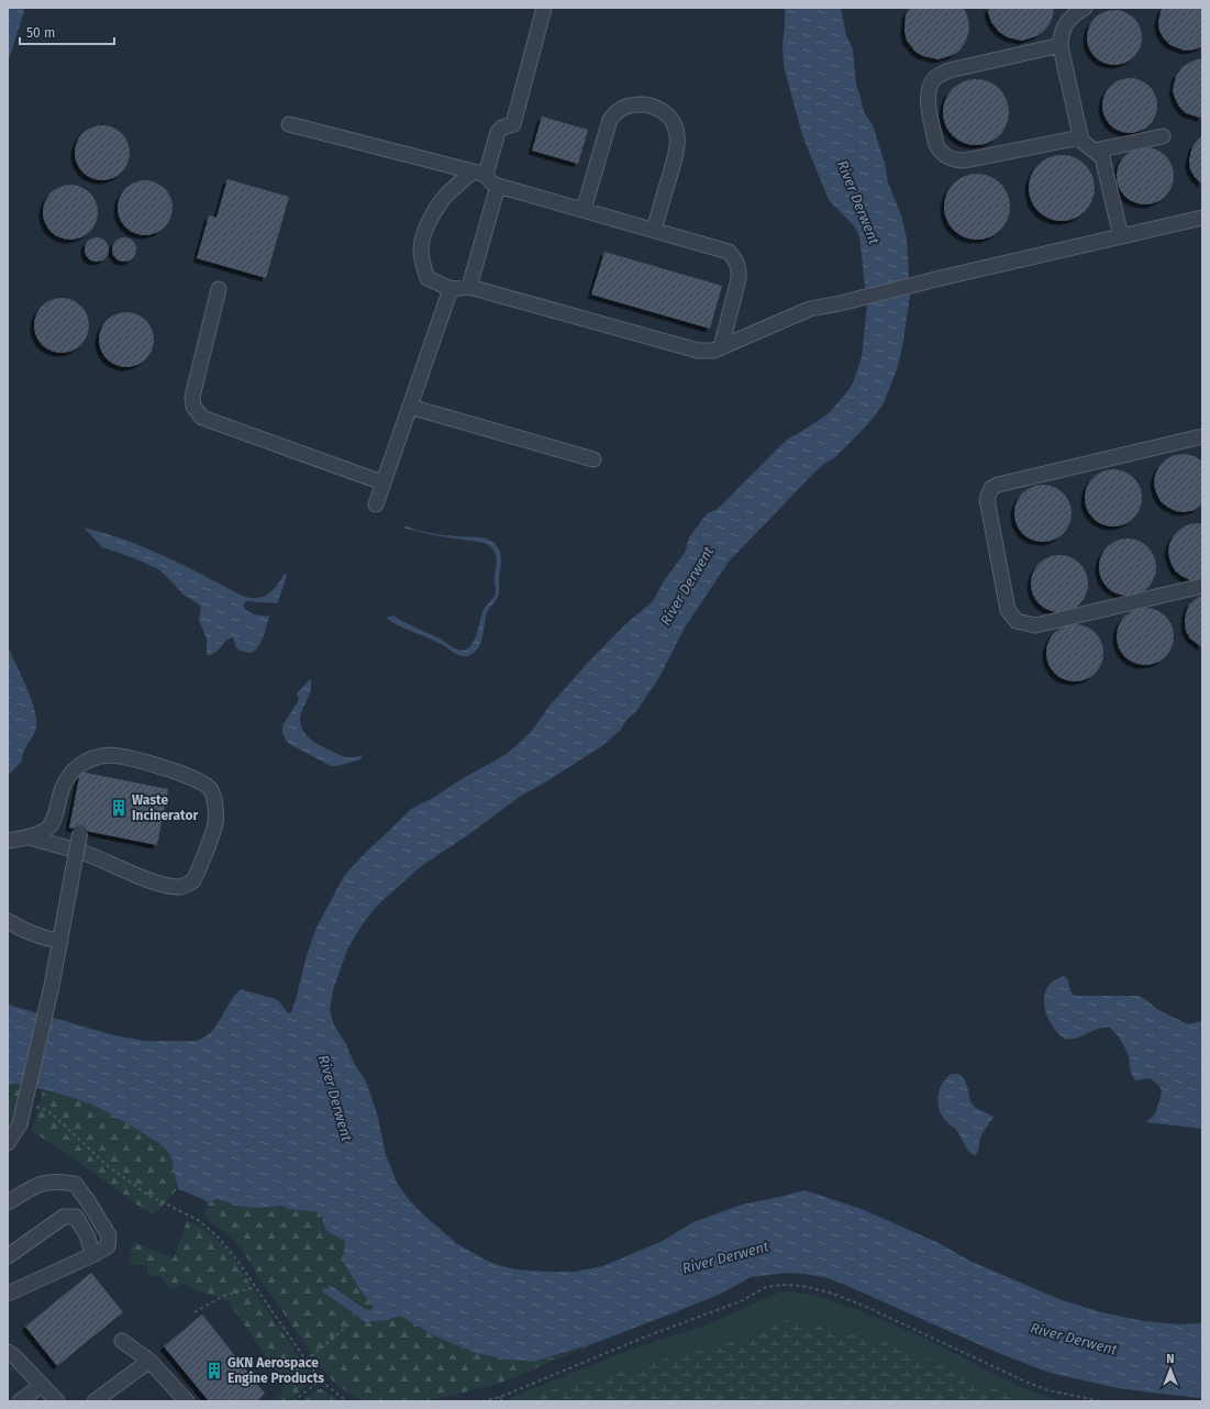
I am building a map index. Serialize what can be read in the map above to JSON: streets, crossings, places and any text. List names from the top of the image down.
{
  "water": ["River Derwent"],
  "places": {
    "building": ["Waste Incinerator", "GKN Aerospace Engine Products"]
  },
  "scale_bar": "50 m",
  "north": "top"
}
